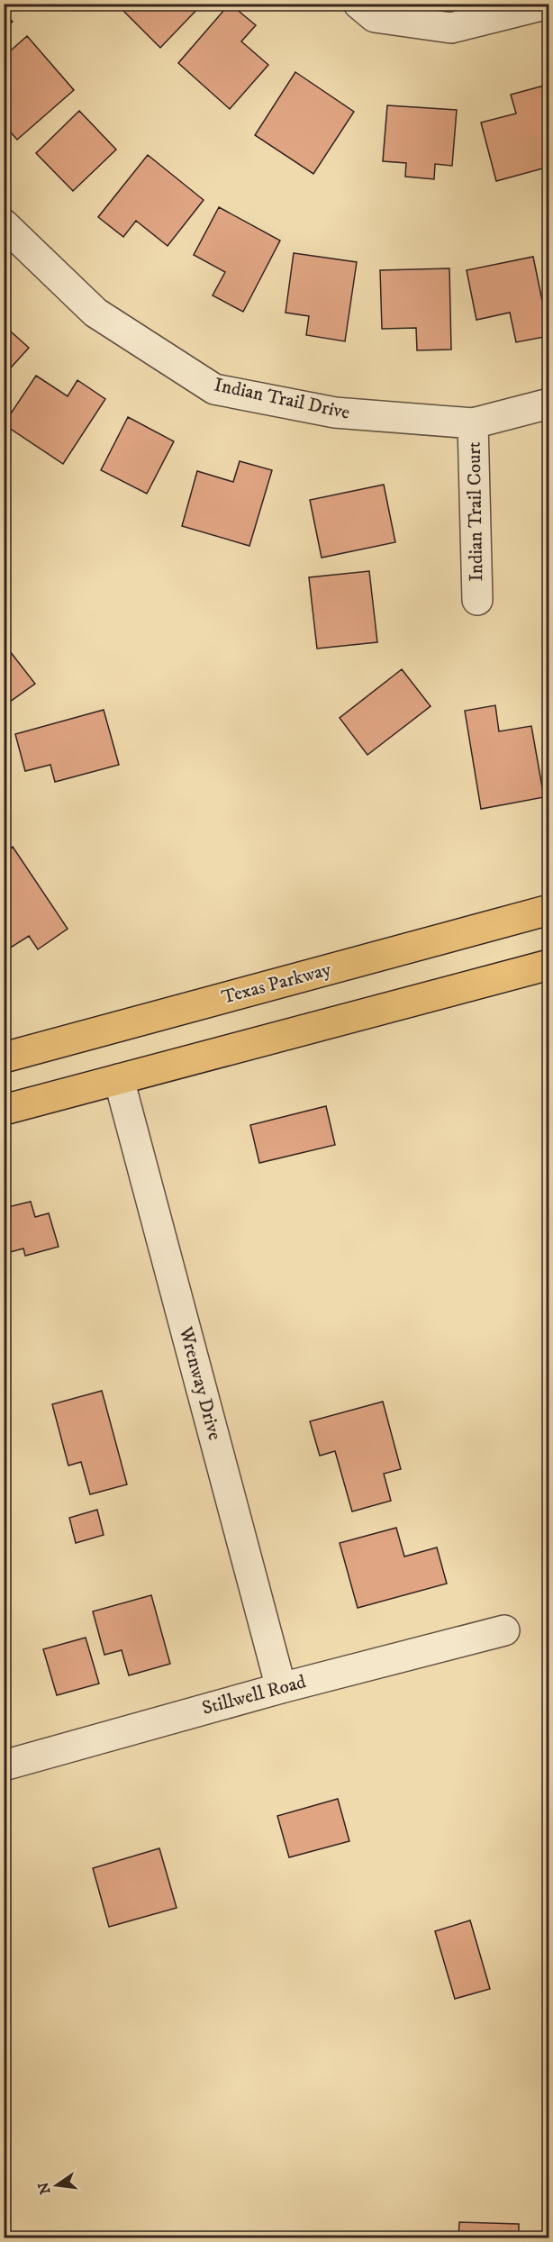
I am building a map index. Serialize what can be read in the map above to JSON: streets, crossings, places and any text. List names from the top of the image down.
{
  "streets": {
    "main road": ["Texas Parkway"],
    "street": [
      "Indian Trail Drive",
      "Indian Trail Court",
      "Wrenway Drive",
      "Stillwell Road"
    ]
  },
  "crossings": [
    ["Indian Trail Drive", "Indian Trail Court"],
    ["Wrenway Drive", "Stillwell Road"]
  ],
  "north": "left"
}
